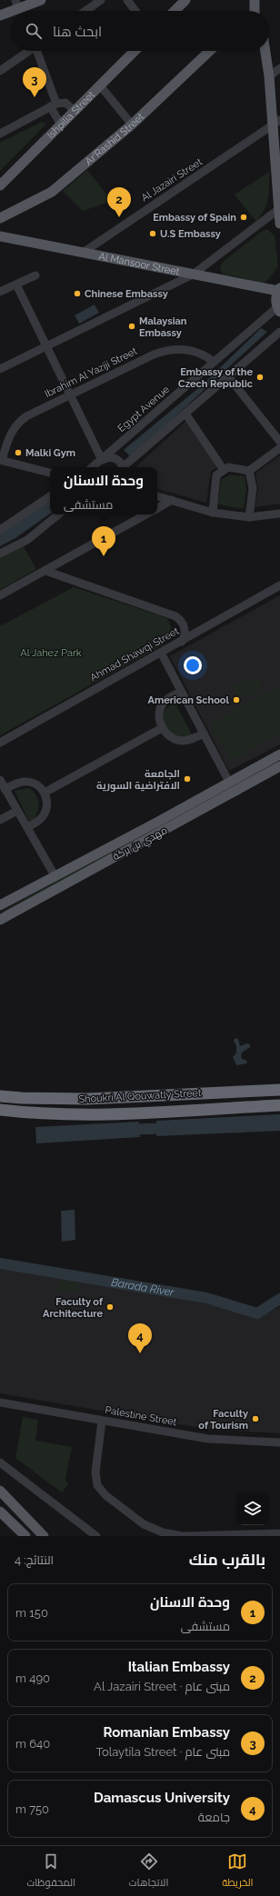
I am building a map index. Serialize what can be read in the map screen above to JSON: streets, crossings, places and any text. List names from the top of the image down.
{
  "streets": {
    "highway": ["Shoukri Al Qouwatly Street"],
    "main road": [
      "Ishpilia Street",
      "Ar'Rashid Street",
      "Al Mansoor Street",
      "مهدي بن بركة"
    ],
    "street": [
      "Al Jazairi Street",
      "Ibrahim Al Yaziji Street",
      "Egypt Avenue",
      "Ahmad Shawqi Street",
      "Palestine Street"
    ]
  },
  "crossings": [
    ["Al Jazairi Street", "Al Mansoor Street"],
    ["Ibrahim Al Yaziji Street", "Egypt Avenue"]
  ],
  "water": ["Barada River"],
  "parks": ["Al Jahez Park"],
  "places": [
    "Embassy of Spain",
    "U.S Embassy",
    "Chinese Embassy",
    "Malaysian Embassy",
    "Embassy of the Czech Republic",
    "Malki Gym",
    "American School",
    "الجامعة الافتراضية السورية",
    "Faculty of Architecture",
    "Faculty of Tourism"
  ],
  "page": {
    "search": "ابحث هنا",
    "pins": [
      "3",
      "2",
      "1",
      "4"
    ],
    "popup": ["وحدة الاسنان", "مستشفى"],
    "heading": ["بالقرب منك", "النتائج: 4"],
    "list": [
      {
        "mark": "1",
        "name": "وحدة الاسنان",
        "note": "مستشفى",
        "value": "150 m"
      },
      {
        "mark": "2",
        "name": "Italian Embassy",
        "note": "مبنى عام · Al Jazairi Street",
        "value": "490 m"
      },
      {
        "mark": "3",
        "name": "Romanian Embassy",
        "note": "مبنى عام · Tolaytila Street",
        "value": "640 m"
      },
      {
        "mark": "4",
        "name": "Damascus University",
        "note": "جامعة",
        "value": "750 m"
      }
    ],
    "nav": ["الخريطة", "الاتجاهات", "المحفوظات"]
  }
}
